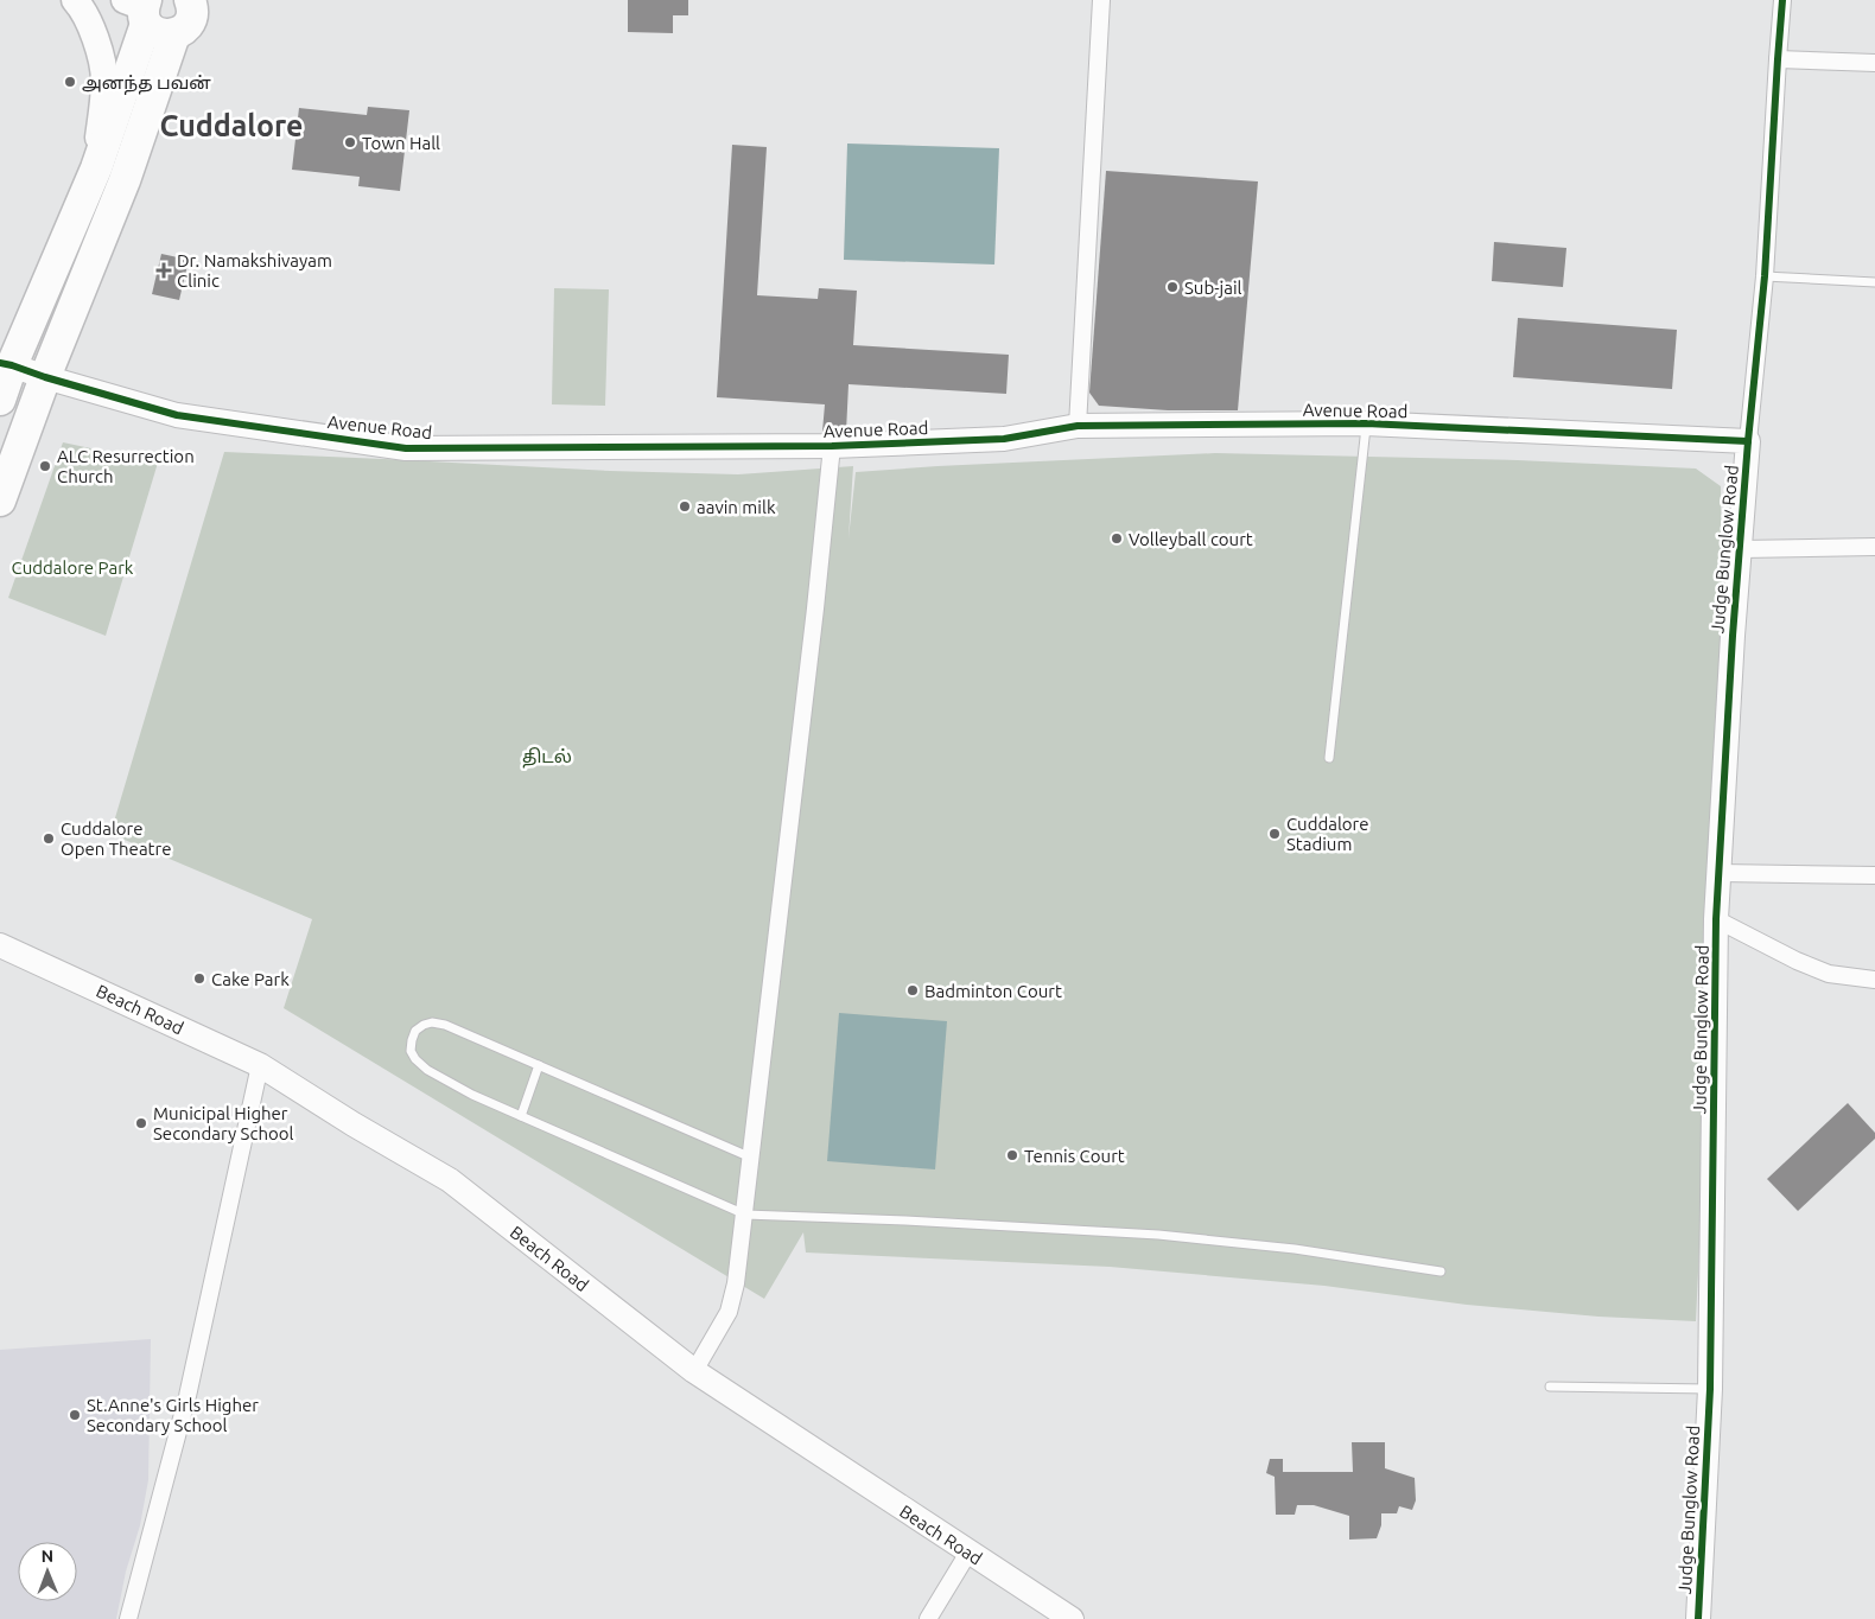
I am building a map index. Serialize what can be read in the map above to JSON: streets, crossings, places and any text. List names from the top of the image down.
{
  "streets": {
    "street": ["Avenue Road", "Judge Bunglow Road", "Beach Road"]
  },
  "crossings": [
    ["Avenue Road", "Judge Bunglow Road"]
  ],
  "districts": ["Cuddalore"],
  "parks": ["Cuddalore Park", "திடல்"],
  "places": {
    "other": [
      "அனந்த பவன்",
      "Town Hall",
      "Sub-jail",
      "ALC Resurrection Church",
      "aavin milk",
      "Volleyball court",
      "Cuddalore Stadium",
      "Cuddalore Open Theatre",
      "Cake Park",
      "Badminton Court",
      "Municipal Higher Secondary School",
      "Tennis Court",
      "St.Anne's Girls Higher Secondary School"
    ],
    "health": ["Dr. Namakshivayam Clinic"]
  },
  "north": "top"
}
